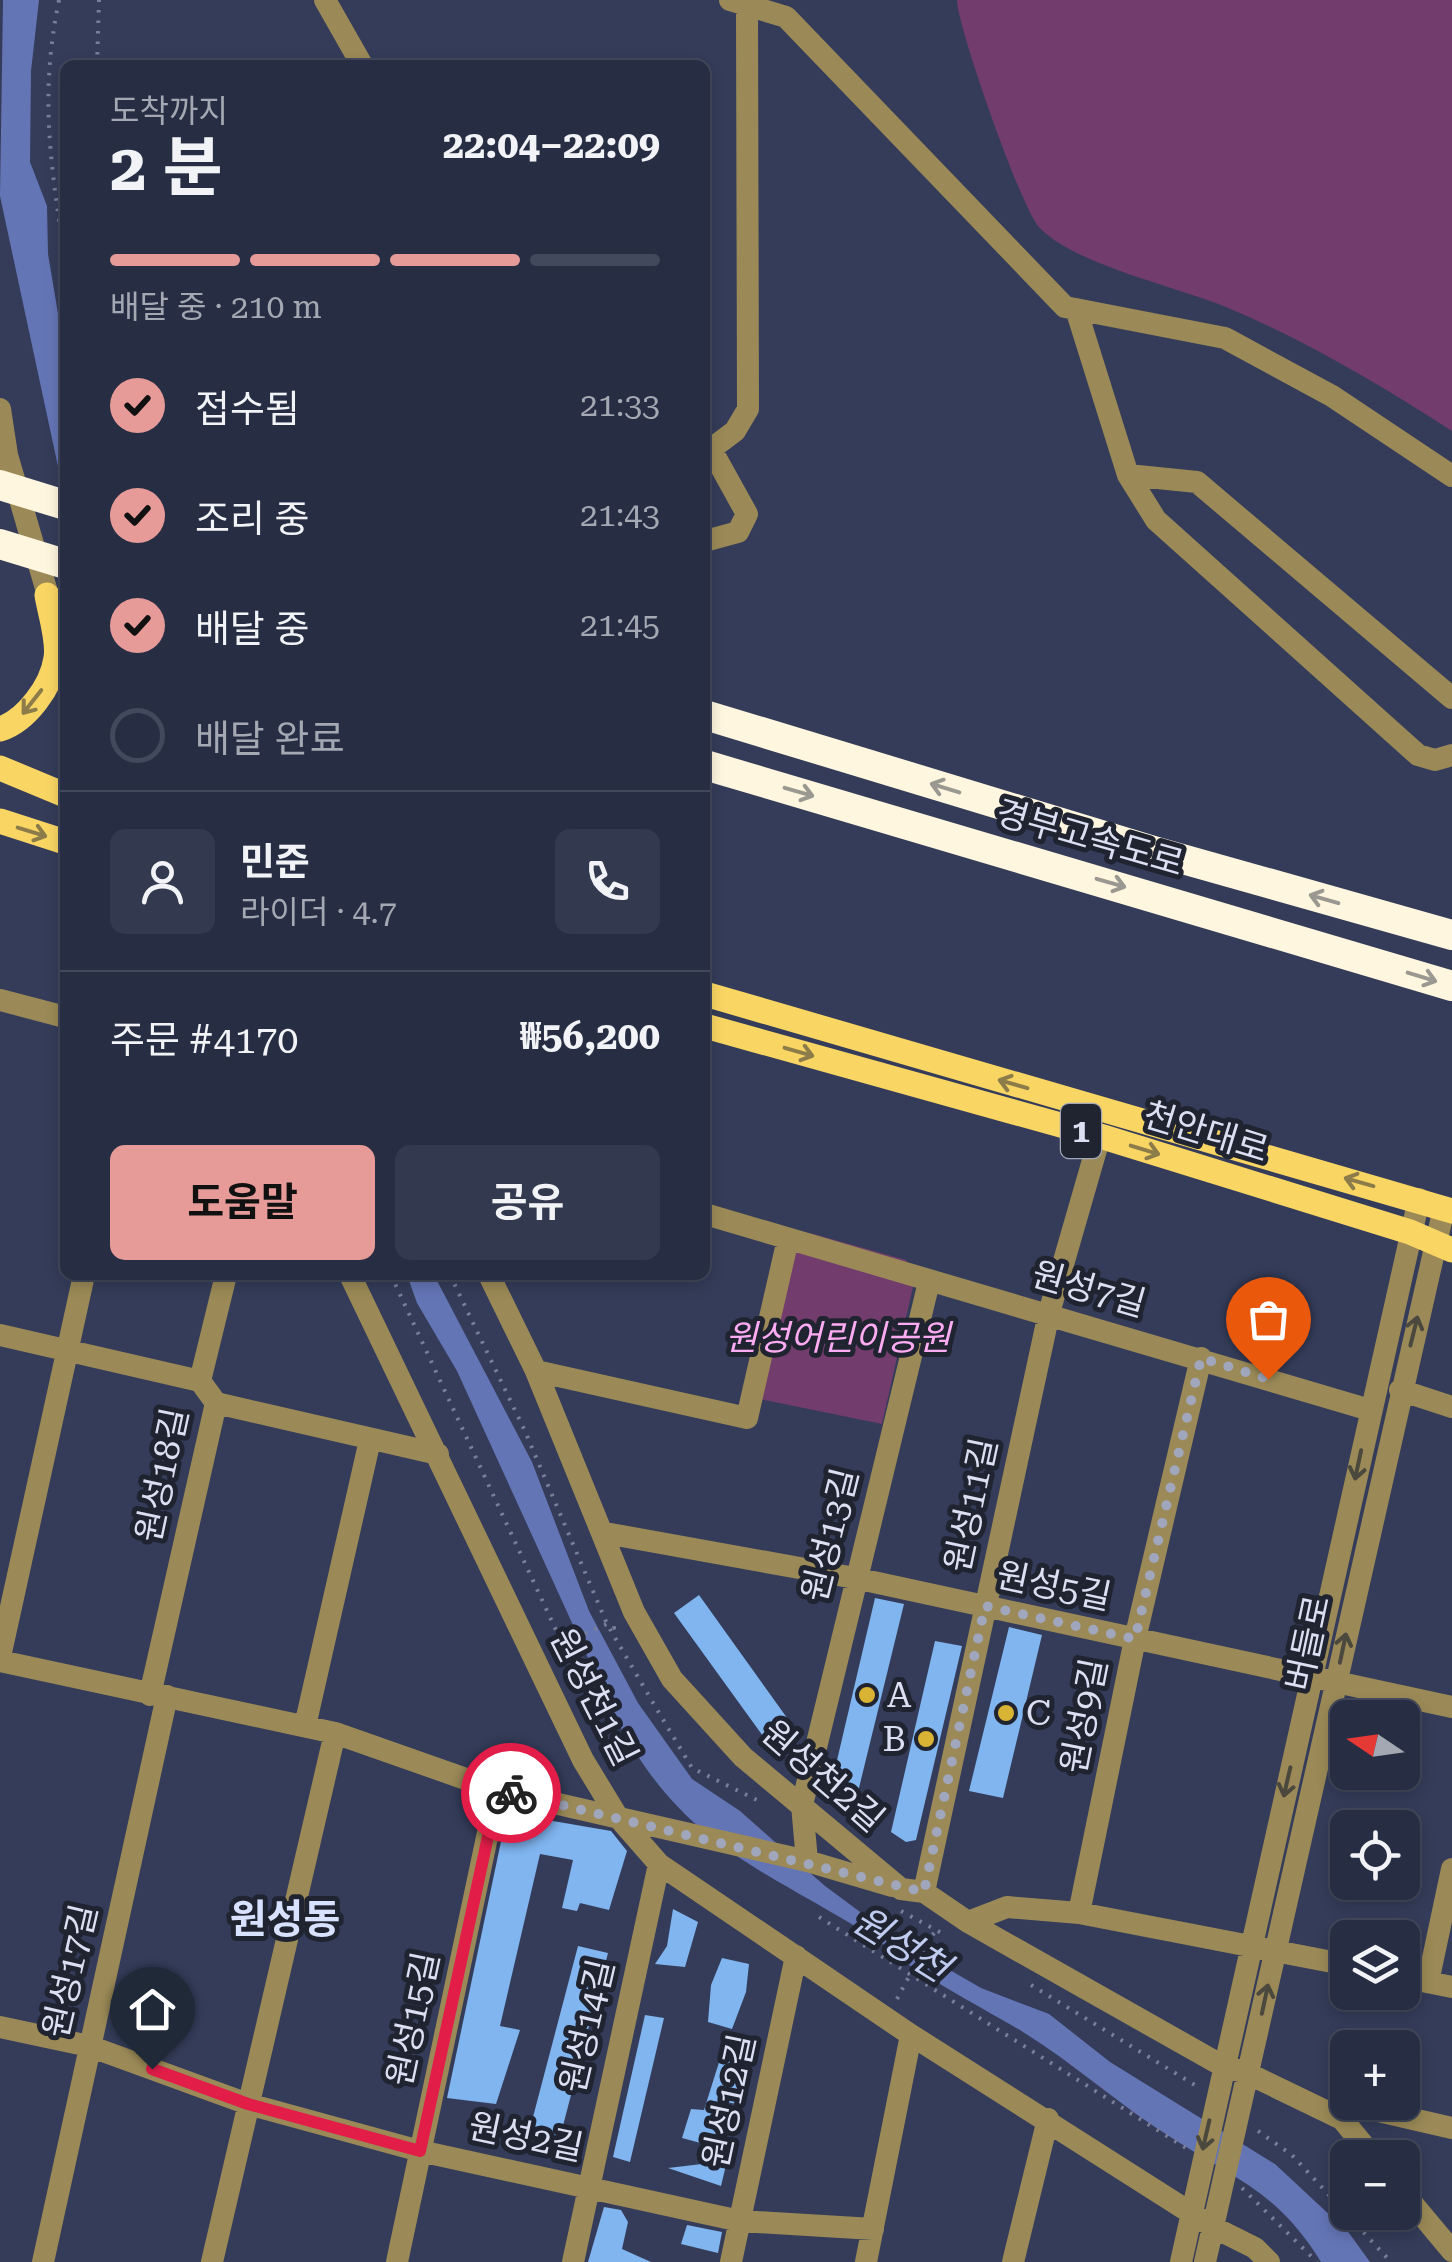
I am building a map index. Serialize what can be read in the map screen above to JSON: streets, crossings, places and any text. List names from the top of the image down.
{
  "streets": {
    "highway": ["경부고속도로"],
    "main road": ["1", "천안대로"],
    "street": [
      "원성7길",
      "원성18길",
      "원성11길",
      "원성13길",
      "원성5길",
      "버들로",
      "원성천1길",
      "원성9길",
      "원성천2길",
      "원성17길",
      "원성15길",
      "원성14길",
      "원성12길",
      "원성2길"
    ]
  },
  "crossings": [
    ["천안대로", "원성11길"],
    ["천안대로", "버들로"],
    ["원성7길", "원성11길"],
    ["원성7길", "원성13길"],
    ["원성7길", "버들로"],
    ["원성7길", "원성9길"],
    ["원성18길", "원성17길"],
    ["원성11길", "원성5길"],
    ["원성11길", "원성천2길"],
    ["원성13길", "원성5길"],
    ["원성13길", "원성천2길"],
    ["원성5길", "버들로"],
    ["원성5길", "원성9길"],
    ["원성5길", "원성천2길"],
    ["버들로", "원성천1길"],
    ["버들로", "원성천2길"],
    ["원성천1길", "원성14길"],
    ["원성천1길", "원성12길"],
    ["원성17길", "원성2길"],
    ["원성15길", "원성2길"],
    ["원성14길", "원성2길"],
    ["원성12길", "원성2길"]
  ],
  "districts": ["원성동"],
  "water": ["원성천"],
  "parks": ["원성어린이공원"],
  "places": ["A", "C", "B"],
  "north": "left",
  "page": {
    "heading": ["2 분", "도착까지", "22:04–22:09"],
    "panel": [
      "민준",
      "라이더 · 4.7",
      "주문 #4170",
      "₩56,200"
    ],
    "bar": "배달 중 · 210 m",
    "list": [
      ["접수됨", "21:33"],
      ["조리 중", "21:43"],
      ["배달 중", "21:45"],
      "배달 완료"
    ],
    "buttons": ["도움말", "공유"],
    "map_buttons": ["+", "−"]
  }
}
